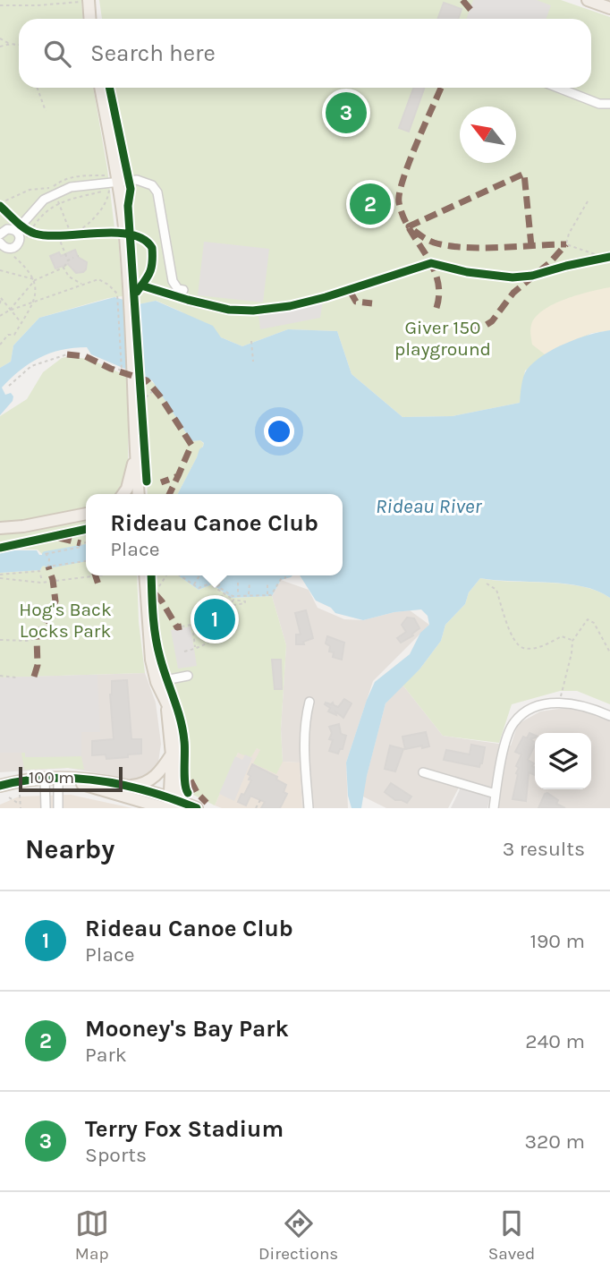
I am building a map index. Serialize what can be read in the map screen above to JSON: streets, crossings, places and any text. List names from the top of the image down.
{
  "water": ["Rideau River"],
  "parks": ["Giver 150 playground", "Hog's Back Locks Park"],
  "scale_bar": "100 m",
  "north": "top left",
  "page": {
    "search": "Search here",
    "pins": ["3", "2", "1"],
    "popup": ["Rideau Canoe Club", "Place"],
    "scale": "100 m",
    "heading": ["Nearby", "3 results"],
    "list": [
      {
        "mark": "1",
        "name": "Rideau Canoe Club",
        "note": "Place",
        "value": "190 m"
      },
      {
        "mark": "2",
        "name": "Mooney's Bay Park",
        "note": "Park",
        "value": "240 m"
      },
      {
        "mark": "3",
        "name": "Terry Fox Stadium",
        "note": "Sports",
        "value": "320 m"
      }
    ],
    "nav": ["Map", "Directions", "Saved"]
  }
}
